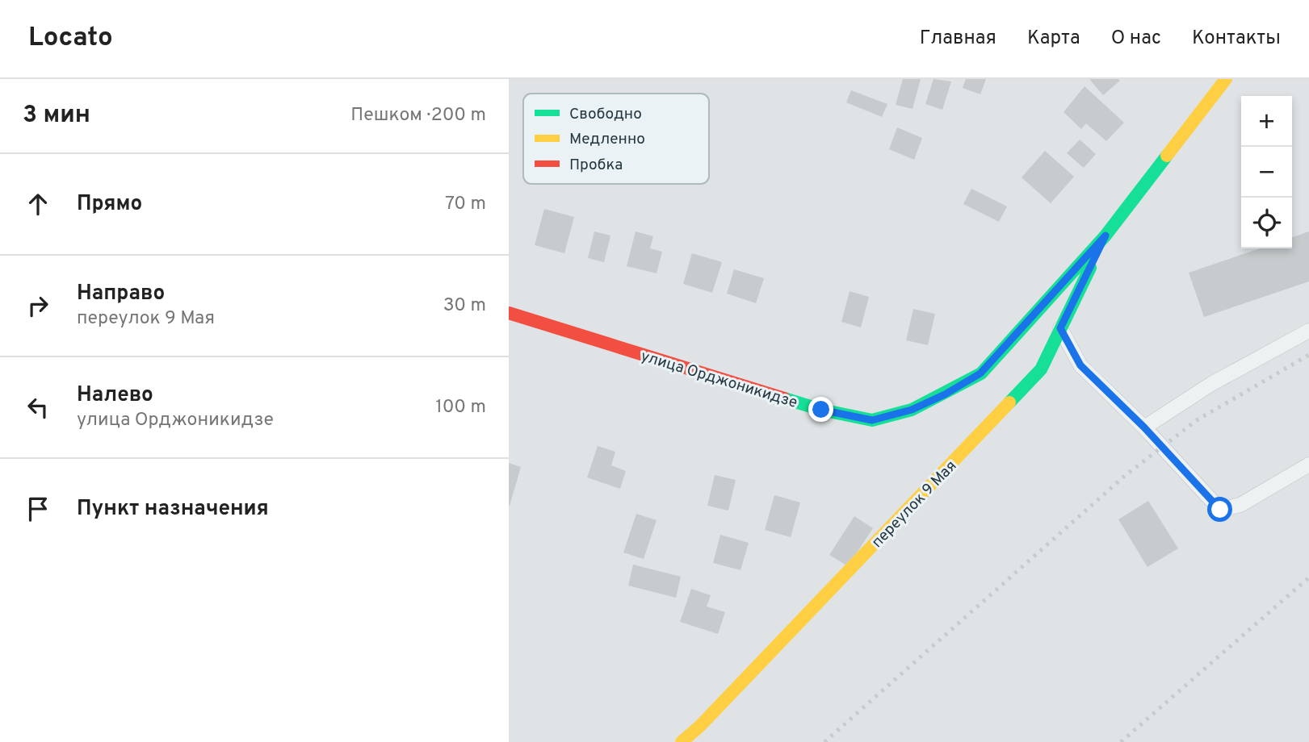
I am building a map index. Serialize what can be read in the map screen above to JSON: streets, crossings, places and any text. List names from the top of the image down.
{
  "streets": {
    "main road": ["улица Орджоникидзе", "переулок 9 Мая"]
  },
  "crossings": [
    ["улица Орджоникидзе", "переулок 9 Мая"]
  ],
  "legend": ["Свободно", "Медленно", "Пробка"],
  "page": {
    "header": "Locato",
    "nav": [
      "Главная",
      "Карта",
      "О нас",
      "Контакты"
    ],
    "heading": ["3 мин", "Пешком · 200 m"],
    "map_buttons": ["+", "−"],
    "list": [
      ["Прямо", "70 m"],
      ["Направо", "переулок 9 Мая", "30 m"],
      ["Налево", "улица Орджоникидзе", "100 m"],
      "Пункт назначения"
    ]
  }
}
